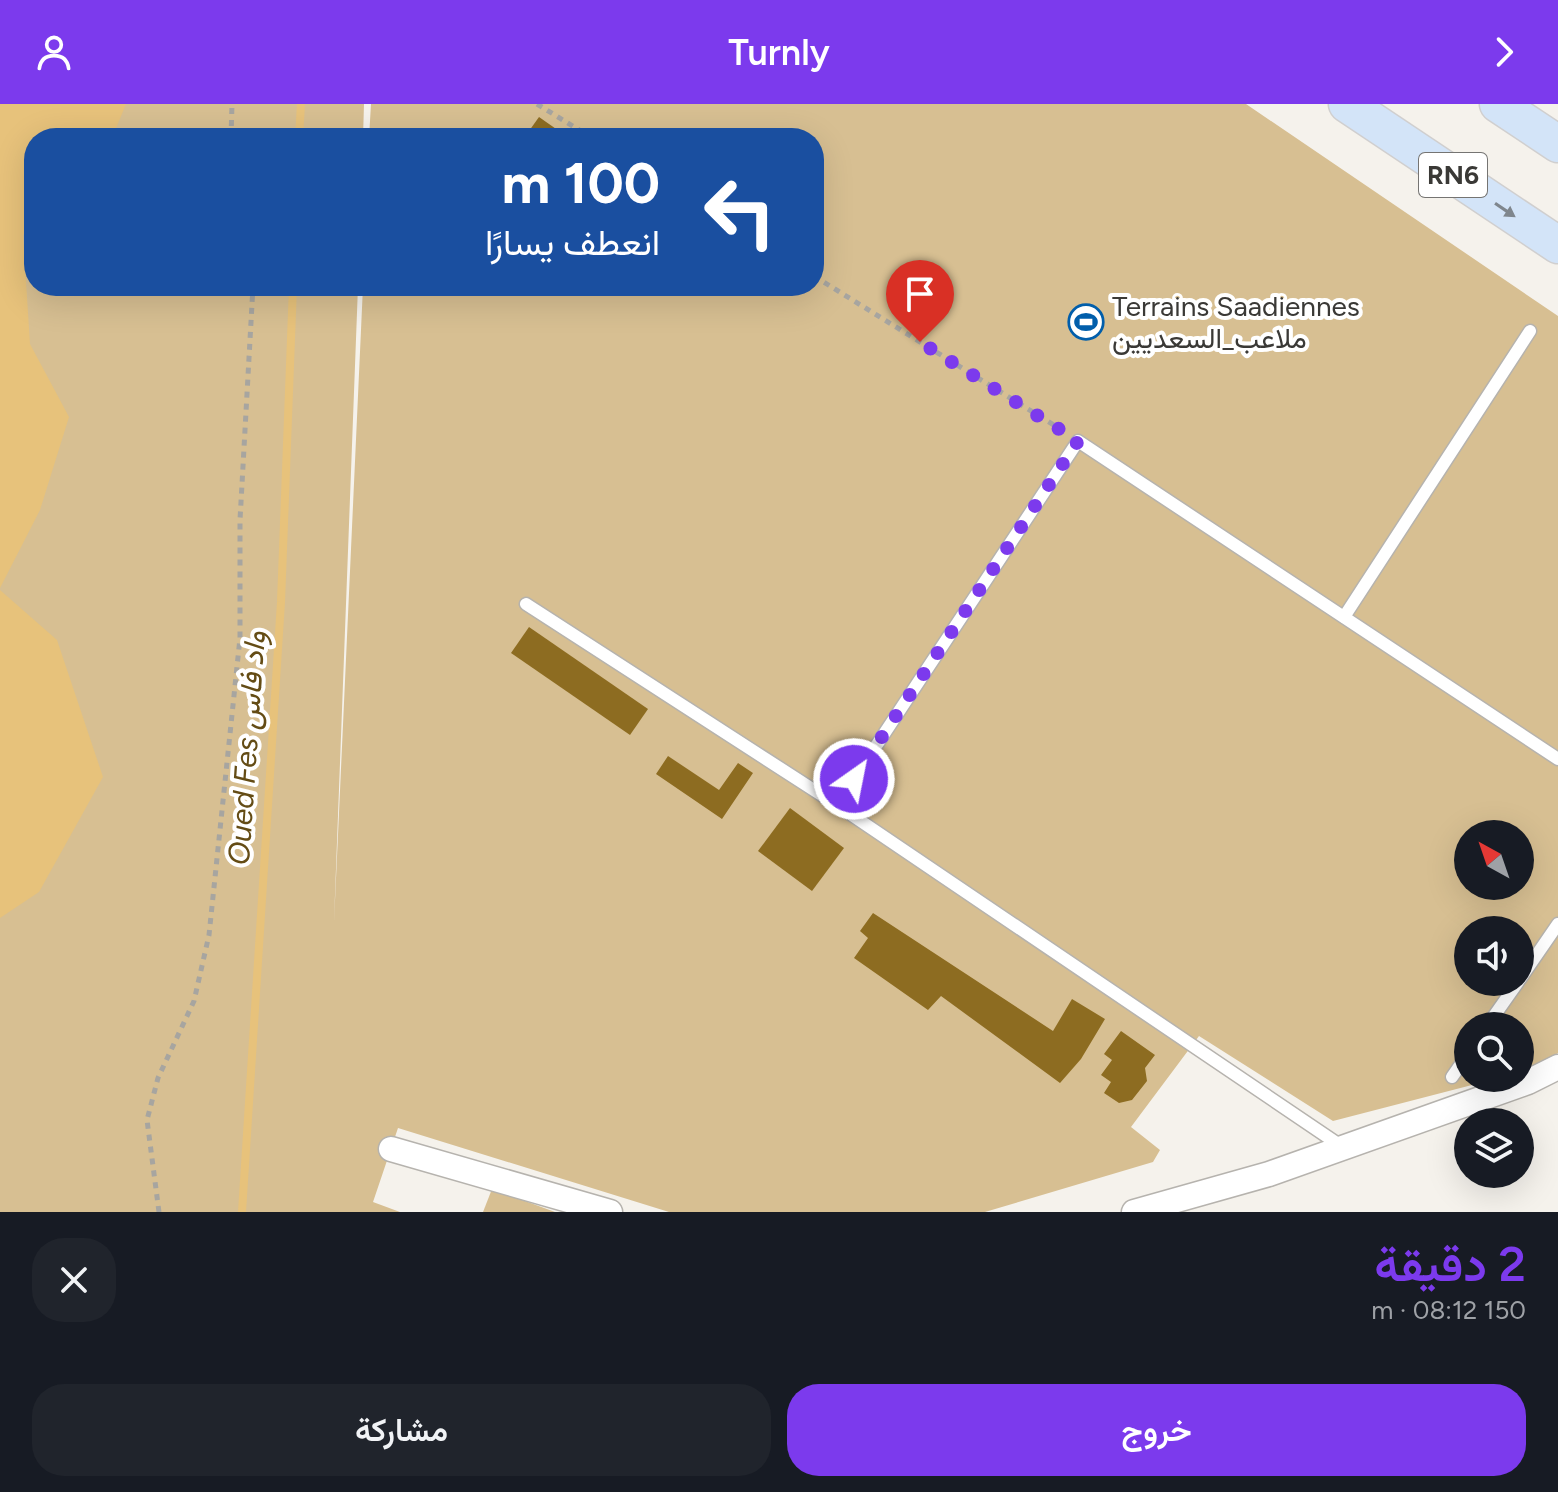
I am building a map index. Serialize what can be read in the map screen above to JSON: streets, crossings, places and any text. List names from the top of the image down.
{
  "streets": {
    "main road": ["RN6"]
  },
  "water": ["Oued Fes واد فاس"],
  "places": {
    "sports": ["Terrains Saadiennes ملاعب_السعديين"]
  },
  "north": "top left",
  "page": {
    "header": "Turnly",
    "turn": ["100 m", "انعطف يسارًا"],
    "heading": ["2 دقيقة", "150 m · 08:12"],
    "buttons": ["خروج", "مشاركة"]
  }
}
